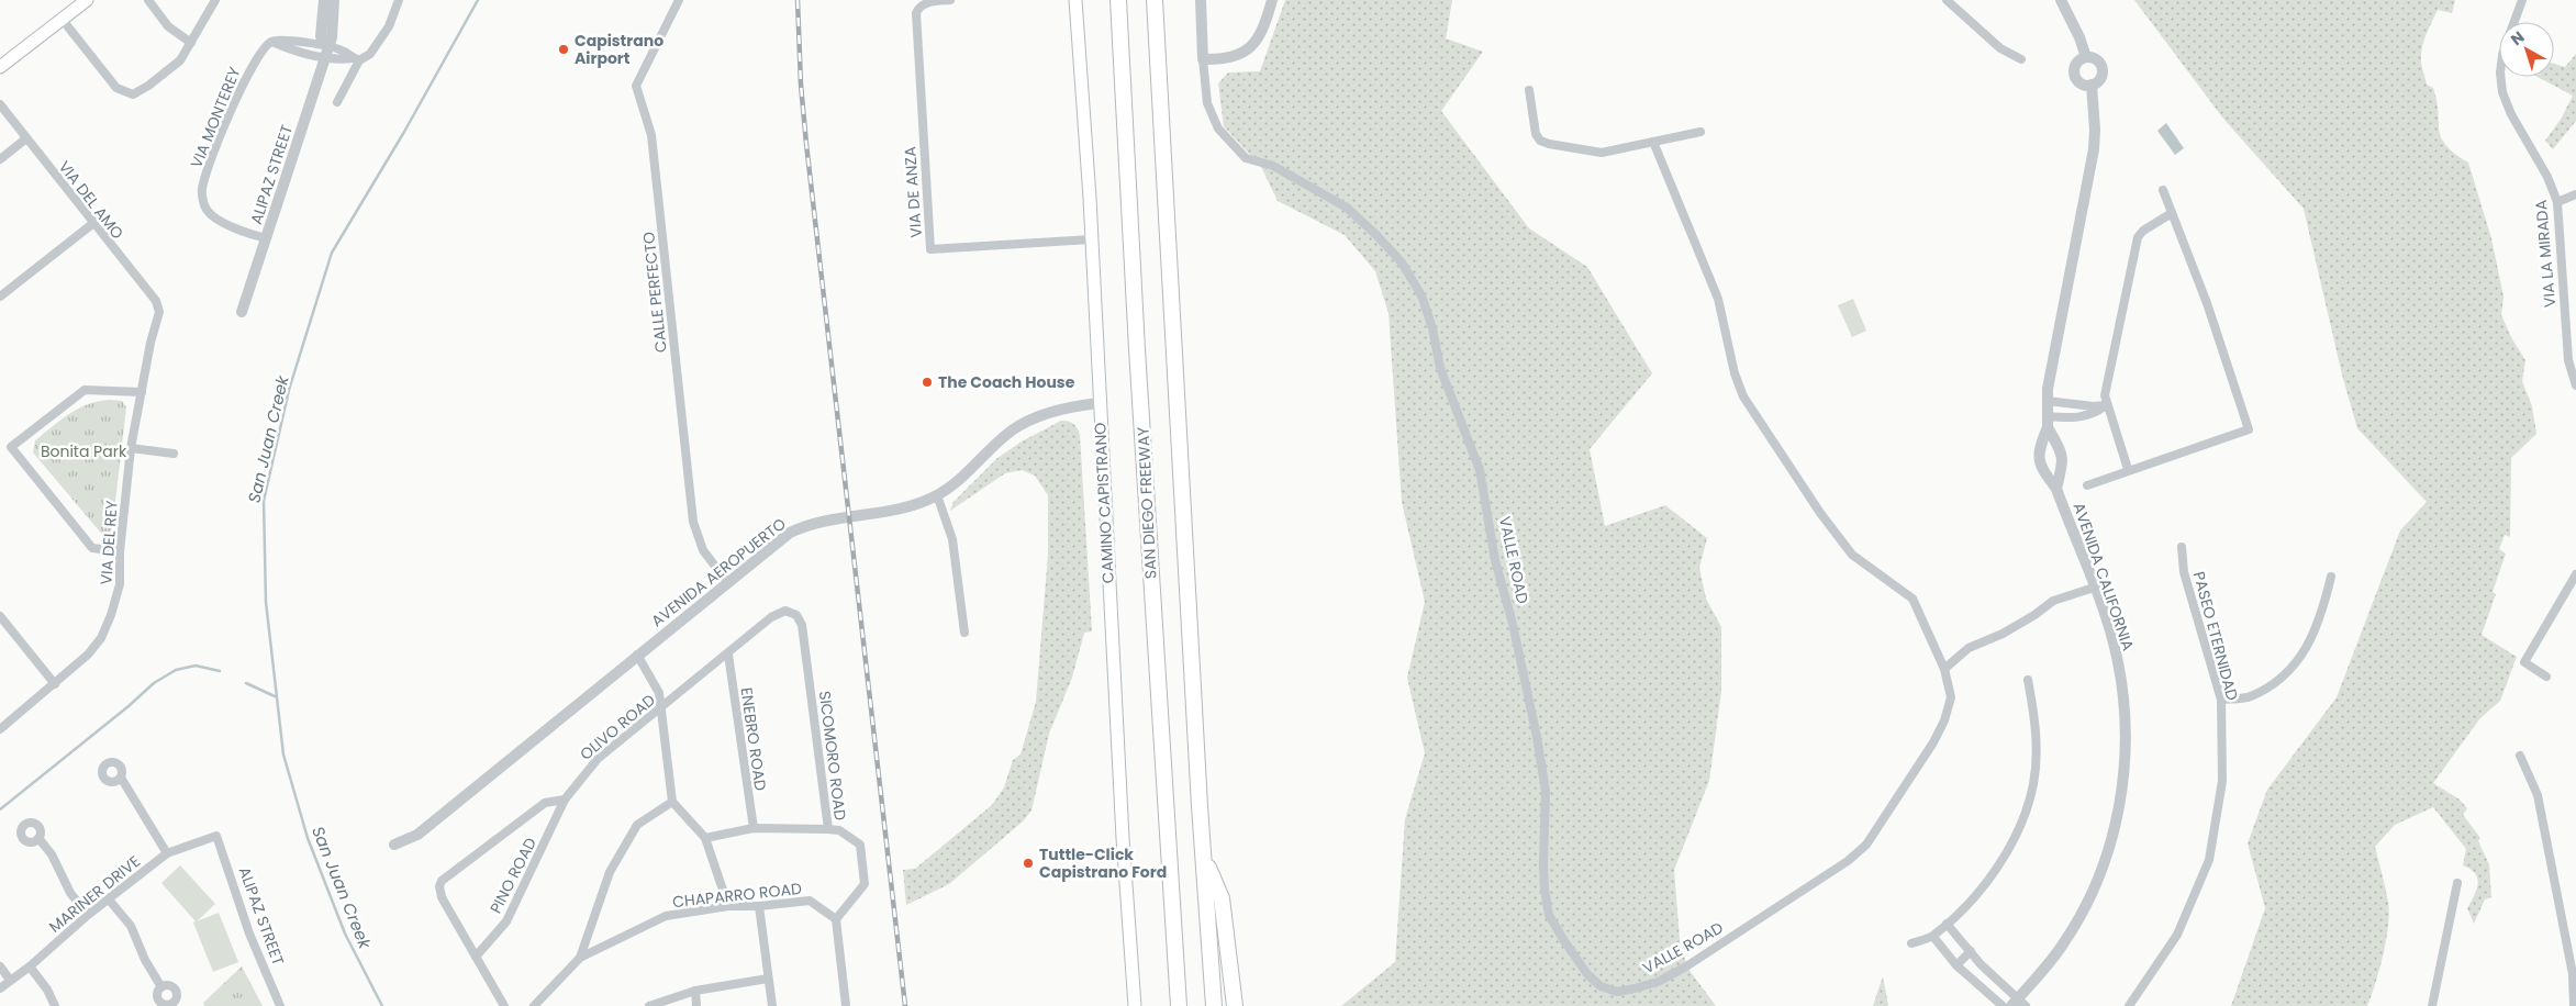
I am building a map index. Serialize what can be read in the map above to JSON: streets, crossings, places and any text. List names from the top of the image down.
{
  "streets": {
    "highway": ["SAN DIEGO FREEWAY"],
    "main road": ["CAMINO CAPISTRANO"],
    "street": [
      "VIA MONTEREY",
      "ALIPAZ STREET",
      "VIA DE ANZA",
      "VIA DEL AMO",
      "VIA LA MIRADA",
      "CALLE PERFECTO",
      "VIA DEL REY",
      "VALLE ROAD",
      "AVENIDA AEROPUERTO",
      "AVENIDA CALIFORNIA",
      "PASEO ETERNIDAD",
      "OLIVO ROAD",
      "ENEBRO ROAD",
      "SICOMORO ROAD",
      "PINO ROAD",
      "MARINER DRIVE",
      "CHAPARRO ROAD"
    ]
  },
  "crossings": [
    ["VIA MONTEREY", "ALIPAZ STREET"],
    ["ALIPAZ STREET", "MARINER DRIVE"],
    ["VIA DE ANZA", "CAMINO CAPISTRANO"],
    ["VIA DEL AMO", "VIA DEL REY"],
    ["CALLE PERFECTO", "AVENIDA AEROPUERTO"],
    ["CAMINO CAPISTRANO", "AVENIDA AEROPUERTO"],
    ["OLIVO ROAD", "ENEBRO ROAD"],
    ["OLIVO ROAD", "SICOMORO ROAD"],
    ["OLIVO ROAD", "PINO ROAD"],
    ["SICOMORO ROAD", "CHAPARRO ROAD"]
  ],
  "water": ["San Juan Creek"],
  "parks": ["Bonita Park"],
  "places": ["Capistrano Airport", "The Coach House", "Tuttle-Click Capistrano Ford"],
  "north": "top left"
}
